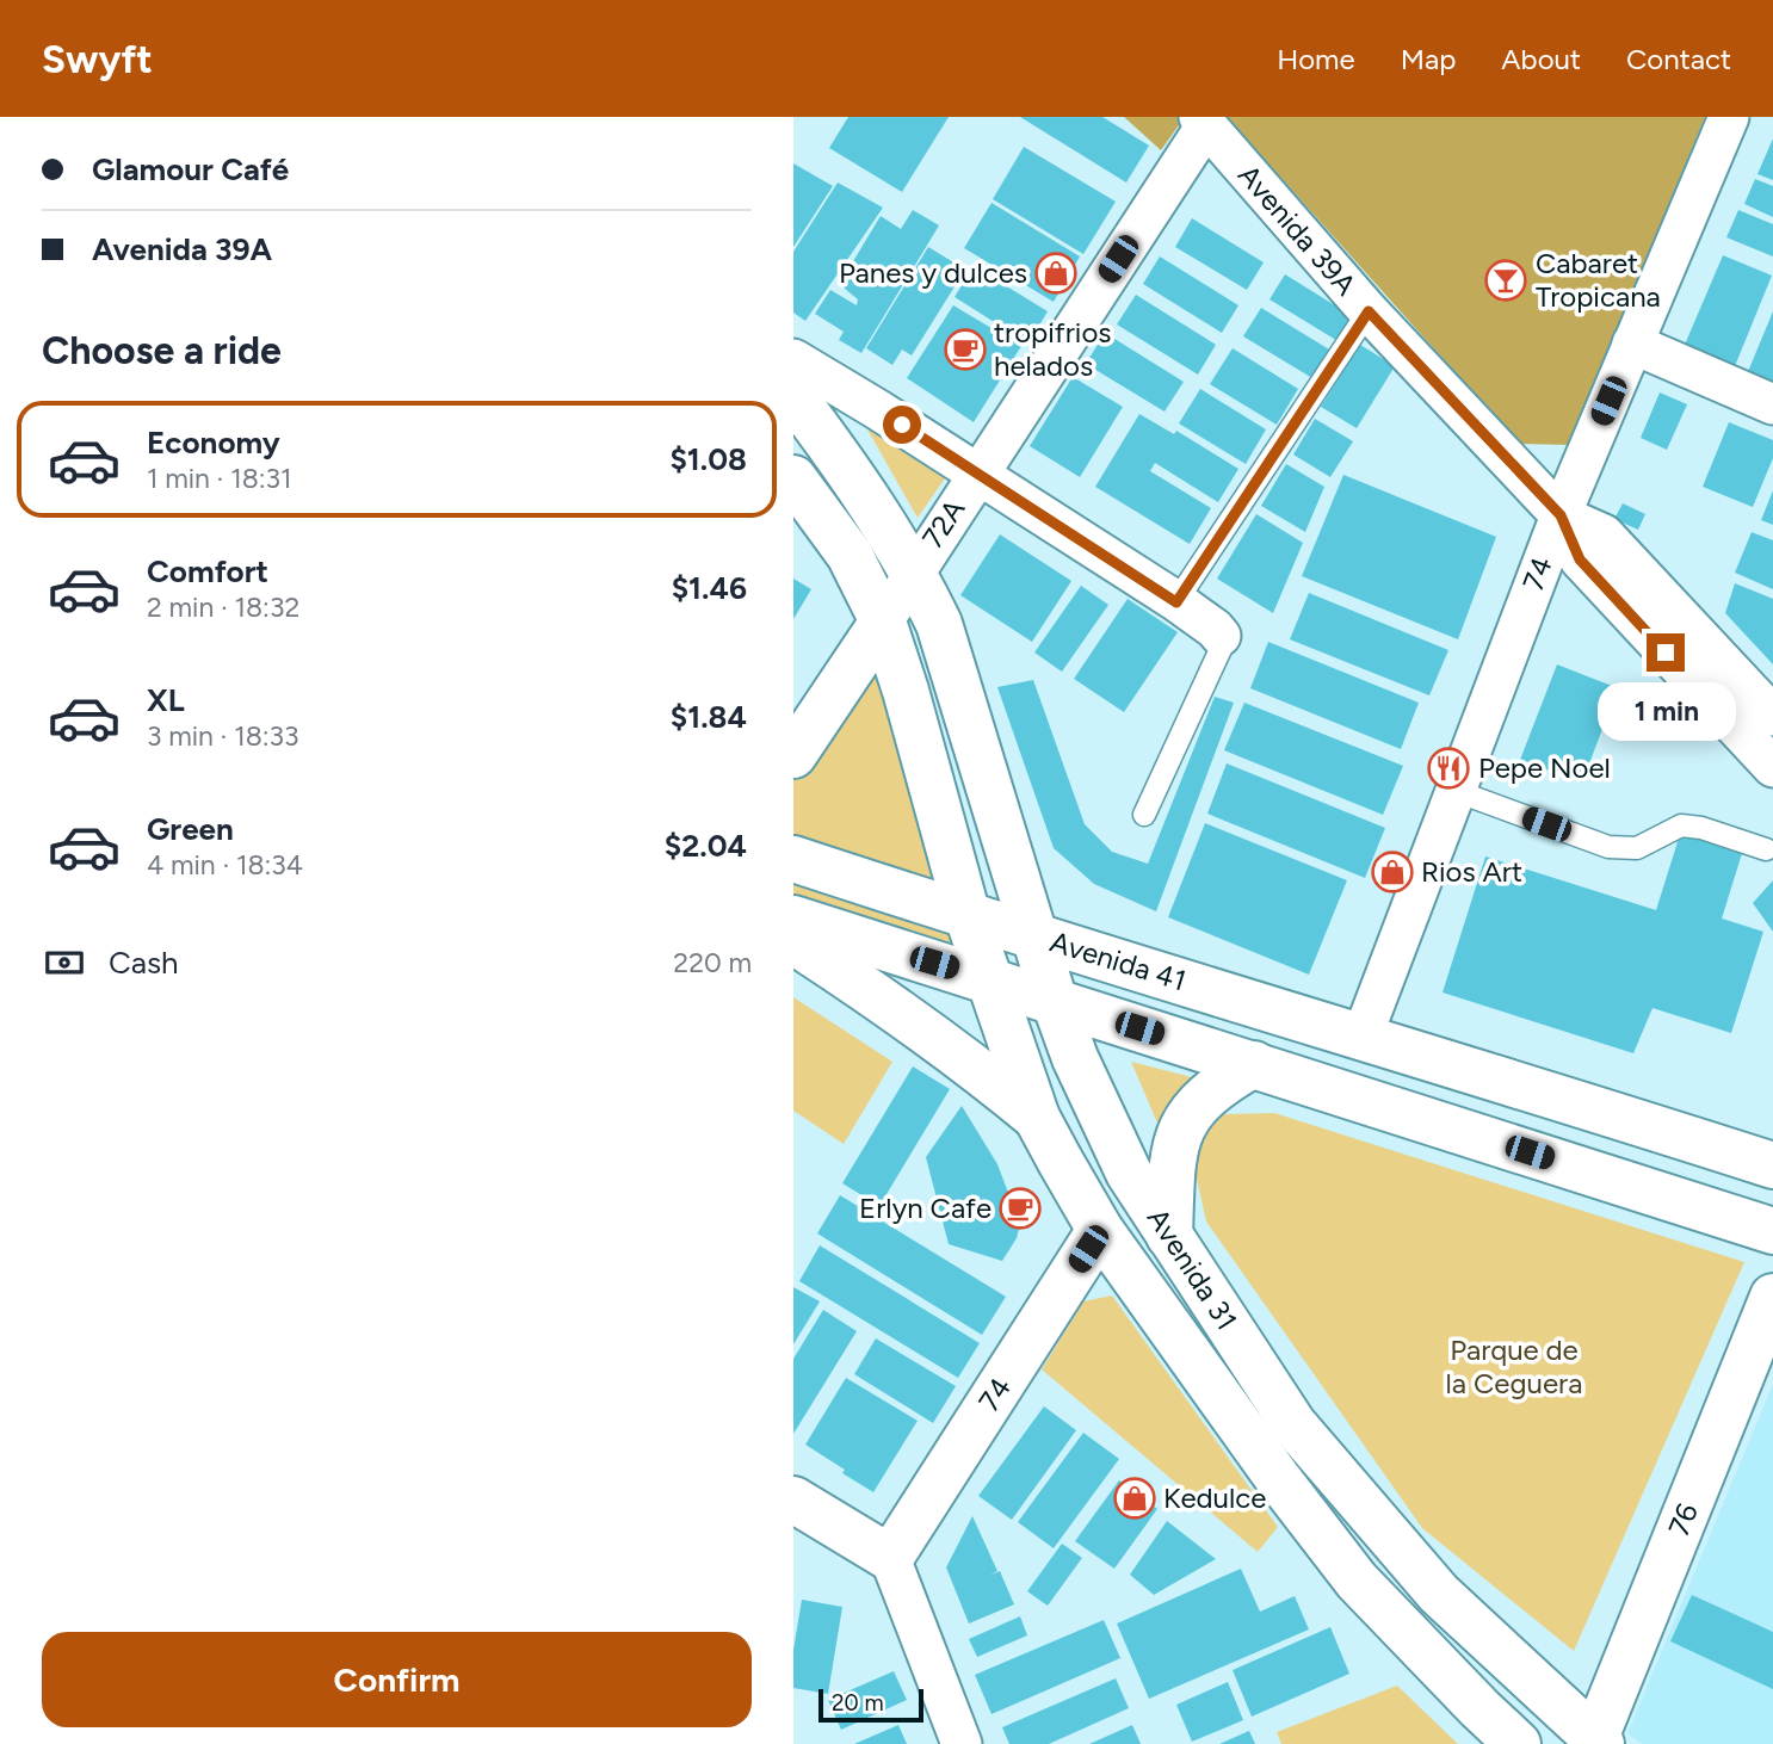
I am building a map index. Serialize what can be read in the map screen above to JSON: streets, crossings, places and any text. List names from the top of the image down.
{
  "streets": {
    "main road": [
      "72A",
      "74",
      "Avenida 41",
      "Avenida 31",
      "76"
    ],
    "street": ["Avenida 39A"]
  },
  "crossings": [
    ["Avenida 39A", "72A"],
    ["Avenida 39A", "74"],
    ["72A", "Avenida 41"],
    ["74", "Avenida 41"],
    ["74", "Avenida 31"],
    ["Avenida 41", "Avenida 31"],
    ["Avenida 31", "76"]
  ],
  "parks": ["Parque de la Ceguera"],
  "places": {
    "shop": ["Panes y dulces", "Rios Art", "Kedulce"],
    "bar": ["Cabaret Tropicana"],
    "cafe": ["tropifrios helados", "Erlyn Cafe"],
    "restaurant": ["Pepe Noel"]
  },
  "scale_bar": "20 m",
  "page": {
    "header": "Swyft",
    "nav": [
      "Home",
      "Map",
      "About",
      "Contact"
    ],
    "banner": ["Glamour Café", "Avenida 39A"],
    "heading": "Choose a ride",
    "list": [
      {
        "name": "Economy",
        "note": "1 min · 18:31",
        "value": "$1.08"
      },
      {
        "name": "Comfort",
        "note": "2 min · 18:32",
        "value": "$1.46"
      },
      {
        "name": "XL",
        "note": "3 min · 18:33",
        "value": "$1.84"
      },
      {
        "name": "Green",
        "note": "4 min · 18:34",
        "value": "$2.04"
      }
    ],
    "bubble": "1 min",
    "pay": ["Cash", "220 m"],
    "buttons": "Confirm",
    "scale": "20 m"
  }
}
